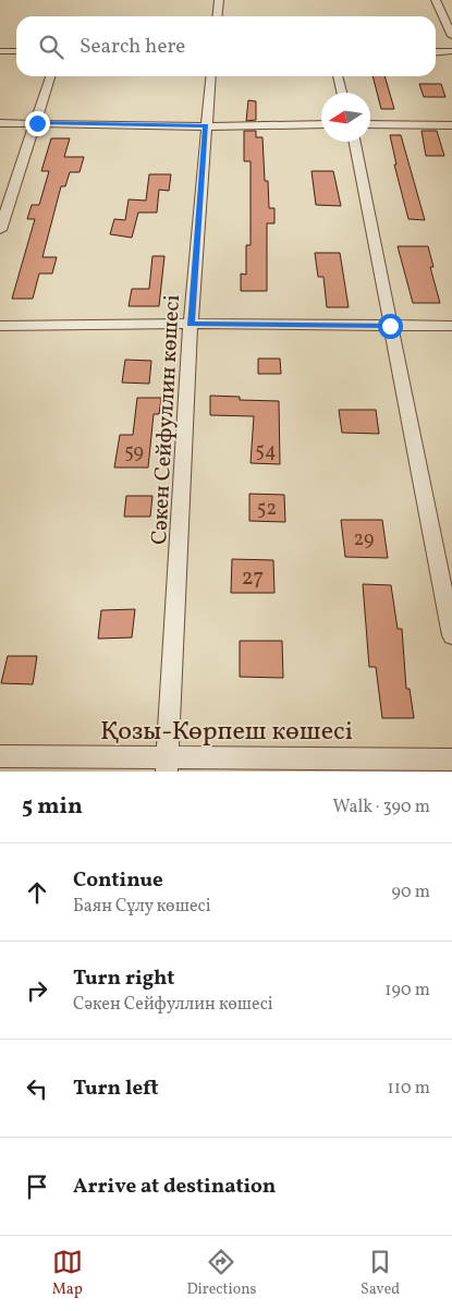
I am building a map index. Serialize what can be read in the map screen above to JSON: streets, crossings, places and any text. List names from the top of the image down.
{
  "streets": {
    "street": ["Сәкен Сейфуллин көшесі", "Қозы-Көрпеш көшесі"]
  },
  "crossings": [
    ["Сәкен Сейфуллин көшесі", "Қозы-Көрпеш көшесі"]
  ],
  "house_numbers": [
    "54",
    "59",
    "52",
    "29",
    "27"
  ],
  "north": "left",
  "page": {
    "search": "Search here",
    "heading": ["5 min", "Walk · 390 m"],
    "list": [
      ["Continue", "Баян Сұлу көшесі", "90 m"],
      ["Turn right", "Сәкен Сейфуллин көшесі", "190 m"],
      ["Turn left", "110 m"],
      "Arrive at destination"
    ],
    "nav": ["Map", "Directions", "Saved"]
  }
}
